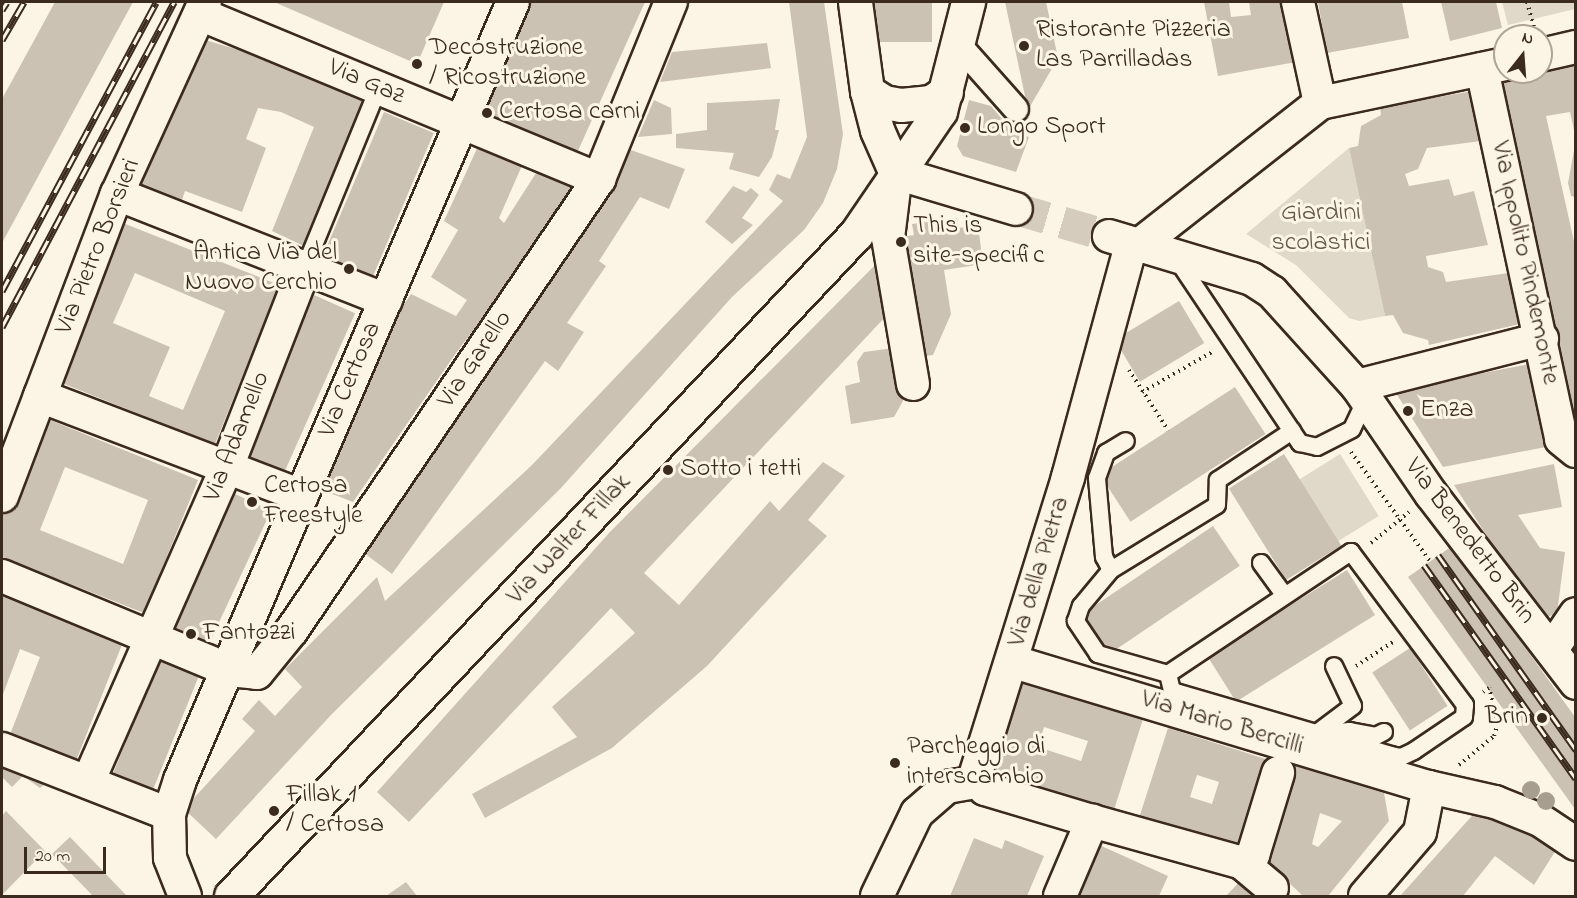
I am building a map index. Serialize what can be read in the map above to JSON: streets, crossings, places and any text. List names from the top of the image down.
{
  "streets": {
    "main road": ["Via Walter Fillak"],
    "street": [
      "Via Gaz",
      "Via Pietro Borsieri",
      "Via Ippolito Pindemonte",
      "Via Garello",
      "Via Certosa",
      "Via Adamello",
      "Via Benedetto Brin",
      "Via della Pietra",
      "Via Mario Bercilli"
    ]
  },
  "crossings": [
    ["Via Gaz", "Via Pietro Borsieri"],
    ["Via Gaz", "Via Garello"],
    ["Via Gaz", "Via Certosa"],
    ["Via Gaz", "Via Adamello"],
    ["Via Garello", "Via Certosa"],
    ["Via Benedetto Brin", "Via della Pietra"],
    ["Via della Pietra", "Via Mario Bercilli"]
  ],
  "parks": ["Giardini scolastici"],
  "places": [
    "Ristorante Pizzeria Las Parrilladas",
    "Decostruzione / Ricostruzione",
    "Certosa carni",
    "Longo Sport",
    "This is site-specific",
    "Antica Via del Nuovo Cerchio",
    "Enza",
    "Sotto i tetti",
    "Certosa Freestyle",
    "Fantozzi",
    "Brin",
    "Parcheggio di interscambio",
    "Fillak 1 / Certosa"
  ],
  "scale_bar": "20 m",
  "north": "top"
}
